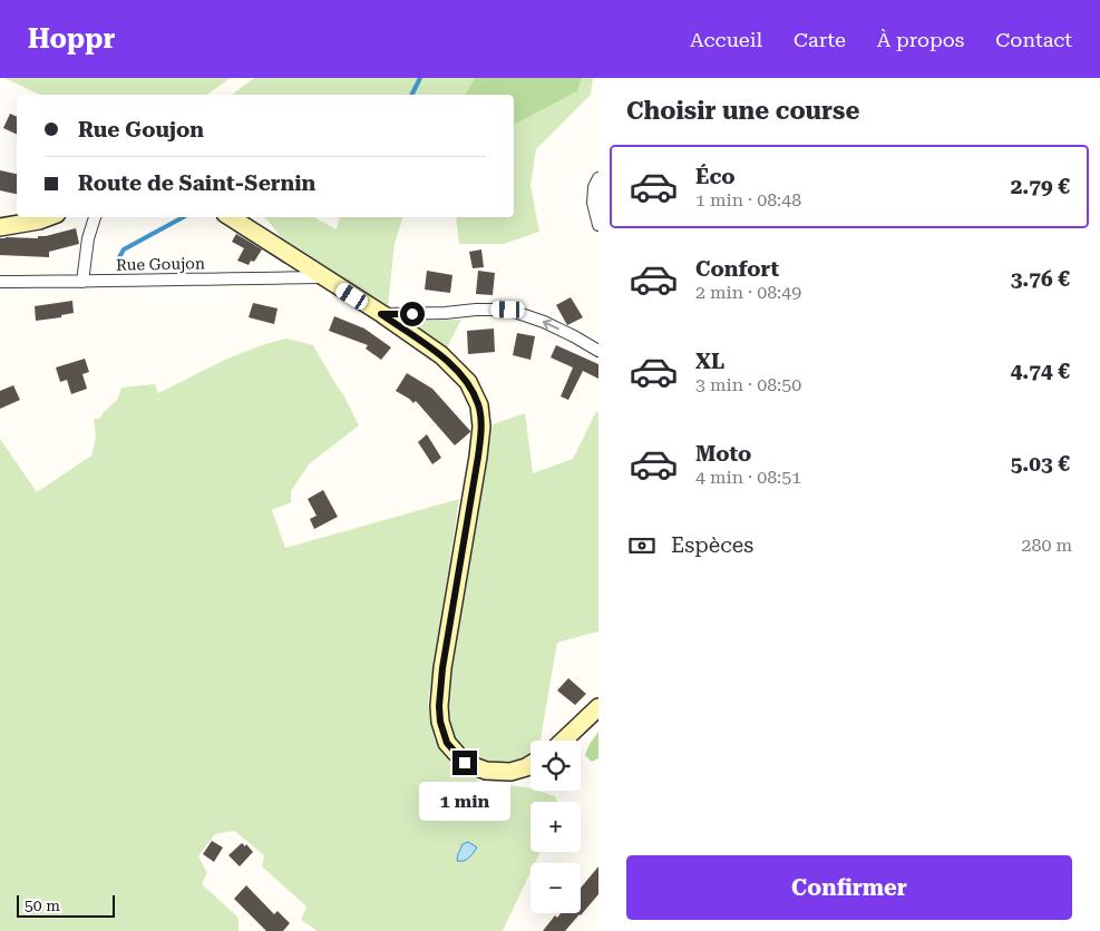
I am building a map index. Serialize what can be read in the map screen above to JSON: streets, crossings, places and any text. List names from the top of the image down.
{
  "streets": {
    "street": ["Rue Goujon"]
  },
  "scale_bar": "50 m",
  "page": {
    "header": "Hoppr",
    "nav": [
      "Accueil",
      "Carte",
      "À propos",
      "Contact"
    ],
    "heading": "Choisir une course",
    "banner": ["Rue Goujon", "Route de Saint-Sernin"],
    "list": [
      {
        "name": "Éco",
        "note": "1 min · 08:48",
        "value": "2.79 €"
      },
      {
        "name": "Confort",
        "note": "2 min · 08:49",
        "value": "3.76 €"
      },
      {
        "name": "XL",
        "note": "3 min · 08:50",
        "value": "4.74 €"
      },
      {
        "name": "Moto",
        "note": "4 min · 08:51",
        "value": "5.03 €"
      }
    ],
    "pay": ["Espèces", "280 m"],
    "map_buttons": ["+", "−"],
    "bubble": "1 min",
    "buttons": "Confirmer",
    "scale": "50 m"
  }
}
